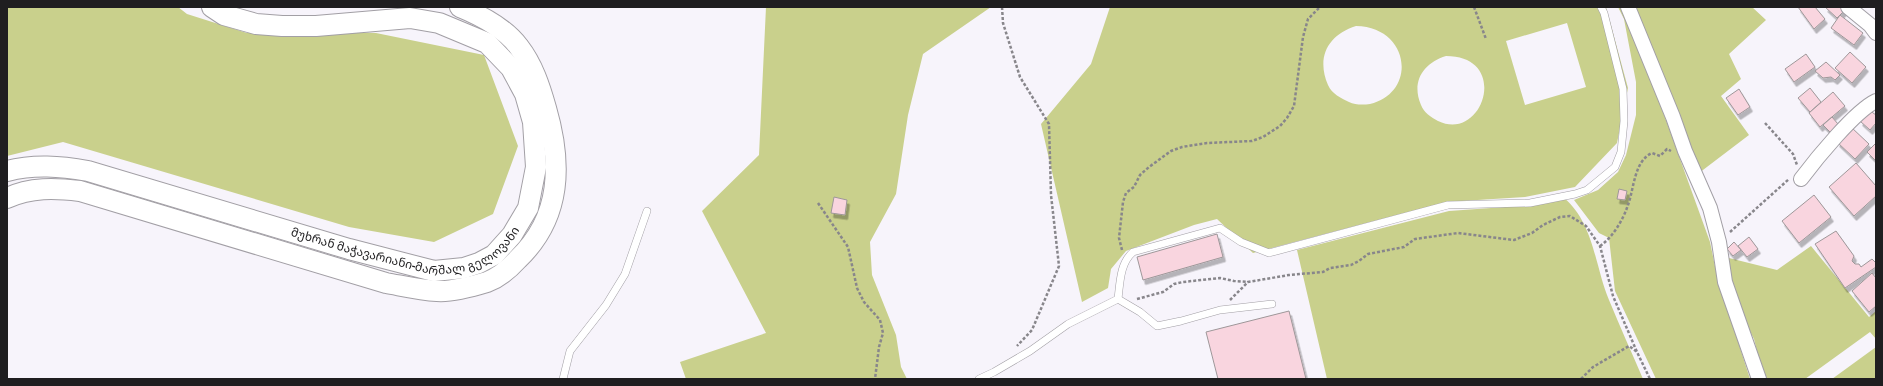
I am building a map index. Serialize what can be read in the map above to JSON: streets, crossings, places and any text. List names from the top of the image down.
{
  "streets": {
    "main road": ["მუხრან მაჭავარიანი-მარშალ გელოვანი"]
  }
}
